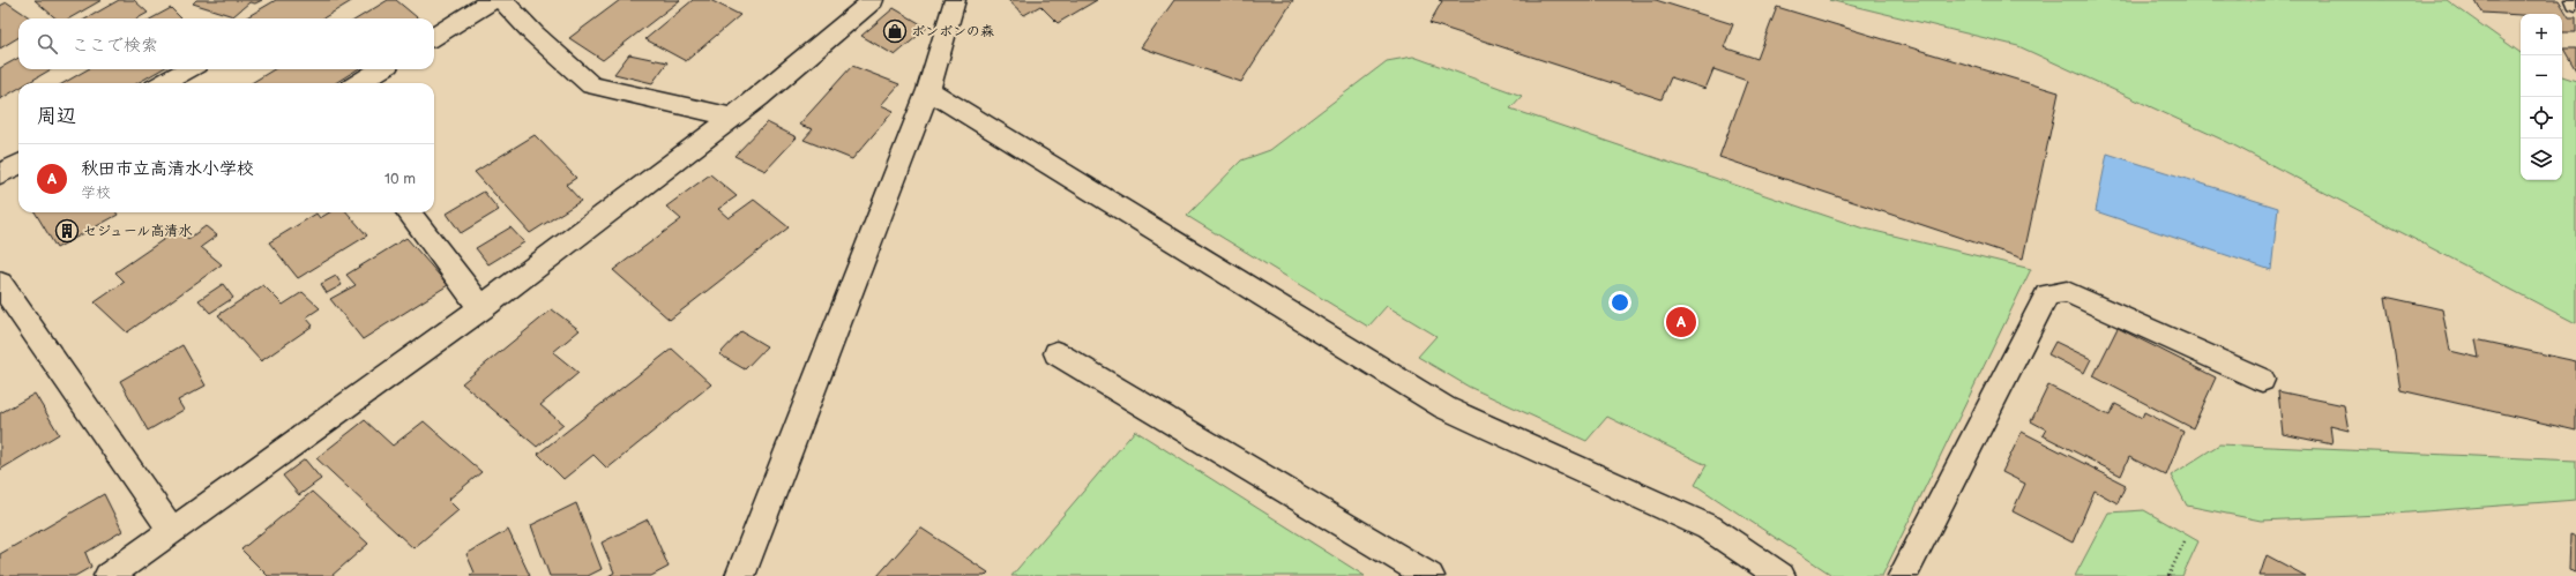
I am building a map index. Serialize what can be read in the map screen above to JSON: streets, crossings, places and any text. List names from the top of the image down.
{
  "places": {
    "shop": ["ボンボンの森"],
    "building": ["セジュール高清水"]
  },
  "page": {
    "map_buttons": ["+", "−"],
    "search": "ここで検索",
    "heading": "周辺",
    "list": [
      {
        "mark": "A",
        "name": "秋田市立高清水小学校",
        "note": "学校",
        "value": "10 m"
      }
    ],
    "pins": "A"
  }
}
